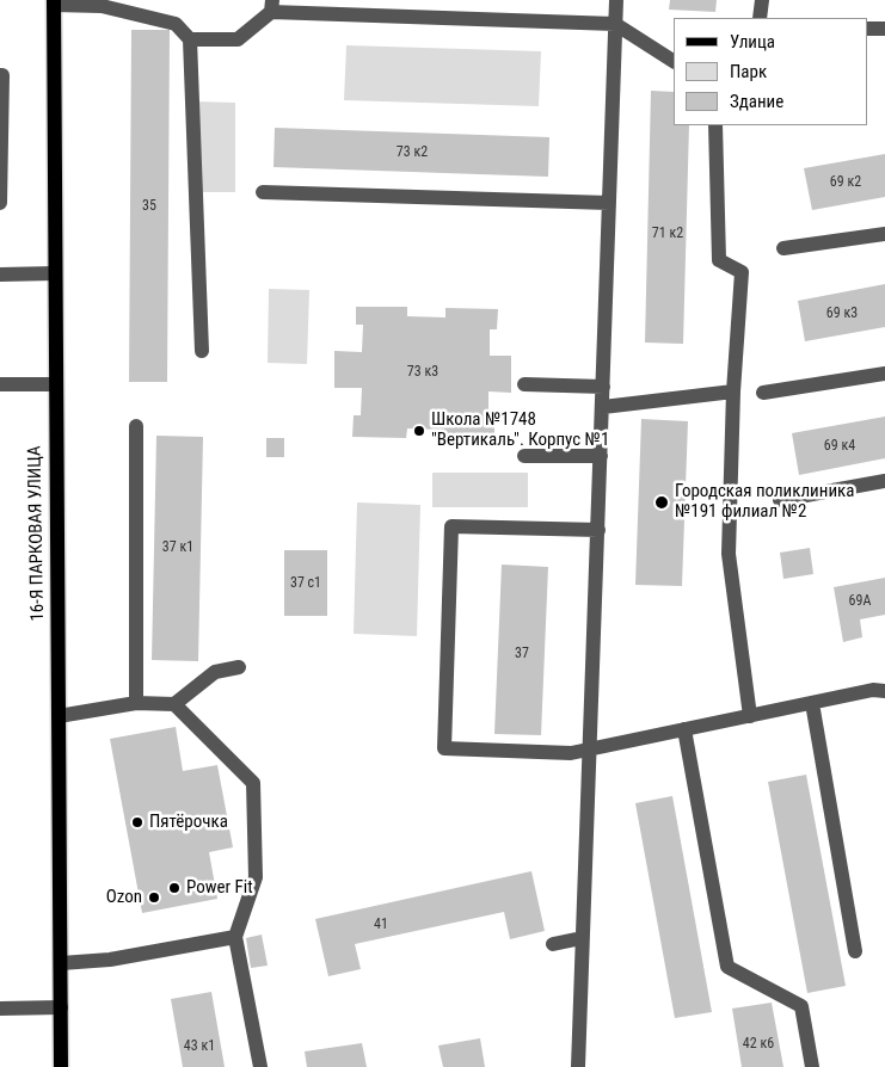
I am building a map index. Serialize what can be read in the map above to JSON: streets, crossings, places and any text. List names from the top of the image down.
{
  "streets": {
    "main road": ["16-Я ПАРКОВАЯ УЛИЦА"]
  },
  "places": [
    "Школа №1748 \"Вертикаль\". Корпус №1",
    "Городская поликлиника №191 филиал №2",
    "Пятёрочка",
    "Power Fit",
    "Ozon"
  ],
  "house_numbers": [
    "73 к2",
    "69 к2",
    "35",
    "71 к2",
    "69 к3",
    "73 к3",
    "69 к4",
    "37 к1",
    "37 с1",
    "69А",
    "37",
    "41",
    "42 к6",
    "43 к1"
  ],
  "legend": ["Улица", "Парк", "Здание"]
}
